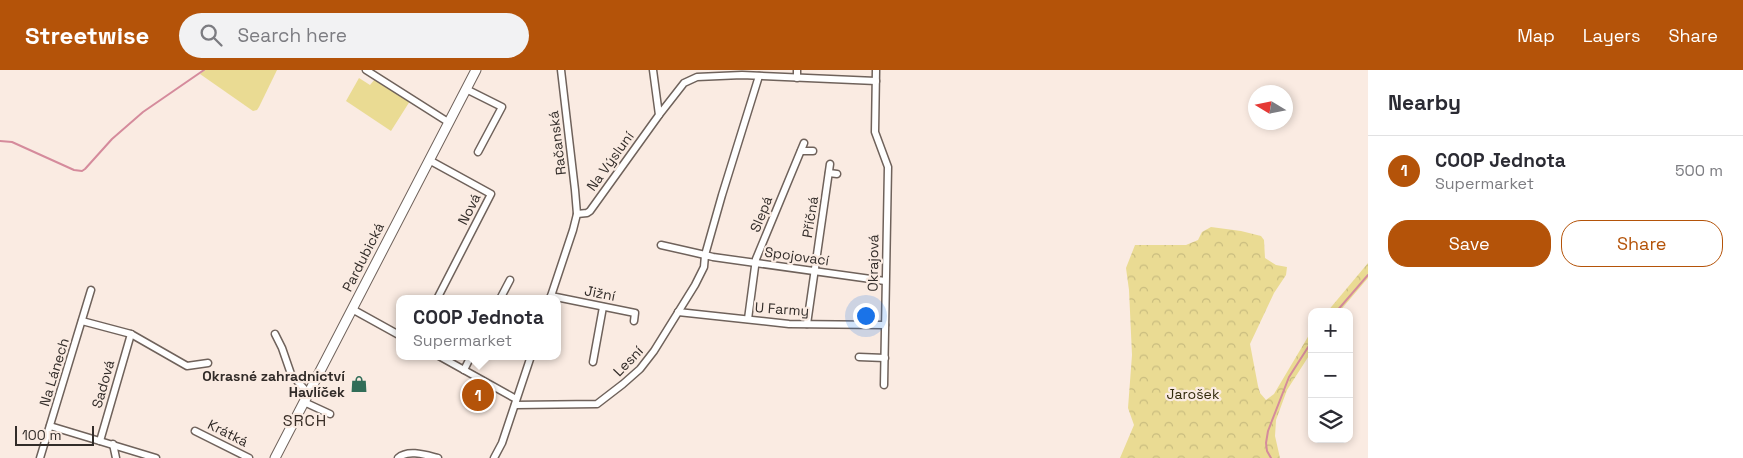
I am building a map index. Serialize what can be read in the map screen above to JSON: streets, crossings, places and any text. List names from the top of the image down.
{
  "streets": {
    "street": [
      "Račanská",
      "Na Výsluní",
      "Nová",
      "Slepá",
      "Příčná",
      "Spojovací",
      "Pardubická",
      "Okrajová",
      "Jižní",
      "U Farmy",
      "Lesní",
      "Na Lánech",
      "Sadová",
      "Krátká"
    ]
  },
  "crossings": [
    ["Račanská", "Na Výsluní"],
    ["Na Výsluní", "Okrajová"],
    ["Na Výsluní", "Lesní"],
    ["Nová", "Pardubická"],
    ["Slepá", "Spojovací"],
    ["Slepá", "U Farmy"],
    ["Příčná", "Spojovací"],
    ["Příčná", "U Farmy"],
    ["Spojovací", "Okrajová"],
    ["Spojovací", "Lesní"],
    ["Okrajová", "U Farmy"],
    ["U Farmy", "Lesní"]
  ],
  "districts": ["SRCH"],
  "parks": ["Jarošek"],
  "places": {
    "shop": ["Okrasné zahradnictví Havlíček"]
  },
  "scale_bar": "100 m",
  "north": "left",
  "page": {
    "header": "Streetwise",
    "search": "Search here",
    "nav": ["Map", "Layers", "Share"],
    "heading": "Nearby",
    "list": [
      {
        "mark": "1",
        "name": "COOP Jednota",
        "note": "Supermarket",
        "value": "500 m"
      }
    ],
    "buttons": ["Save", "Share"],
    "popup": ["COOP Jednota", "Supermarket"],
    "map_buttons": ["+", "−"],
    "pins": "1",
    "scale": "100 m"
  }
}
